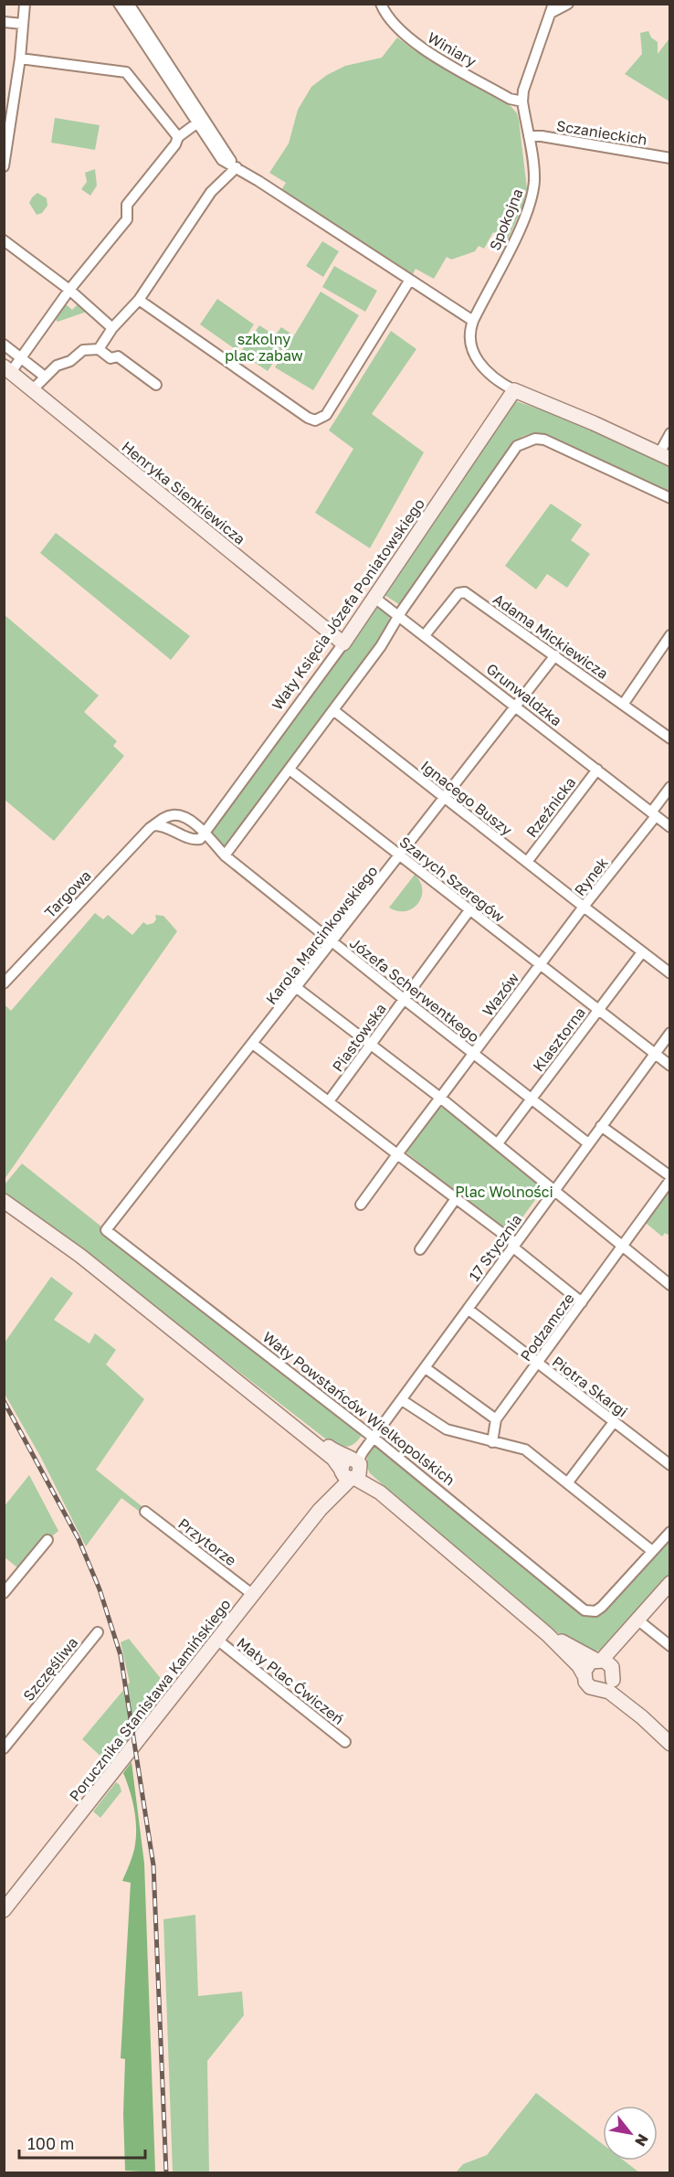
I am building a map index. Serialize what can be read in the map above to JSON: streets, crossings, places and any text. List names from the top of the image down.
{
  "streets": {
    "street": [
      "Winiary",
      "Sczanieckich",
      "Spokojna",
      "Henryka Sienkiewicza",
      "Wały Księcia Józefa Poniatowskiego",
      "Adama Mickiewicza",
      "Grunwaldzka",
      "Ignacego Buszy",
      "Rzeźnicka",
      "Rynek",
      "Szarych Szeregów",
      "Targowa",
      "Karola Marcinkowskiego",
      "Józefa Scherwentkego",
      "Wazów",
      "Piastowska",
      "Klasztorna",
      "17 Stycznia",
      "Podzamcze",
      "Piotra Skargi",
      "Wały Powstańców Wielkopolskich",
      "Przytorze",
      "Szczęśliwa",
      "Mały Plac Ćwiczeń",
      "Porucznika Stanisława Kamińskiego"
    ]
  },
  "crossings": [
    ["Winiary", "Spokojna"],
    ["Sczanieckich", "Spokojna"],
    ["Spokojna", "Wały Księcia Józefa Poniatowskiego"],
    ["Henryka Sienkiewicza", "Wały Księcia Józefa Poniatowskiego"],
    ["Wały Księcia Józefa Poniatowskiego", "Grunwaldzka"],
    ["Wały Księcia Józefa Poniatowskiego", "Targowa"],
    ["Wały Księcia Józefa Poniatowskiego", "Józefa Scherwentkego"],
    ["Adama Mickiewicza", "Grunwaldzka"],
    ["Adama Mickiewicza", "Karola Marcinkowskiego"],
    ["Grunwaldzka", "Rzeźnicka"],
    ["Grunwaldzka", "Rynek"],
    ["Grunwaldzka", "Karola Marcinkowskiego"],
    ["Ignacego Buszy", "Rzeźnicka"],
    ["Ignacego Buszy", "Rynek"],
    ["Ignacego Buszy", "Karola Marcinkowskiego"],
    ["Ignacego Buszy", "Wazów"],
    ["Rynek", "Wazów"],
    ["Rynek", "Klasztorna"],
    ["Szarych Szeregów", "Karola Marcinkowskiego"],
    ["Szarych Szeregów", "Wazów"],
    ["Szarych Szeregów", "Piastowska"],
    ["Szarych Szeregów", "Klasztorna"],
    ["Szarych Szeregów", "17 Stycznia"],
    ["Targowa", "Józefa Scherwentkego"],
    ["Karola Marcinkowskiego", "Józefa Scherwentkego"],
    ["Karola Marcinkowskiego", "Wały Powstańców Wielkopolskich"],
    ["Józefa Scherwentkego", "Wazów"],
    ["Józefa Scherwentkego", "Piastowska"],
    ["Józefa Scherwentkego", "Klasztorna"],
    ["Józefa Scherwentkego", "17 Stycznia"],
    ["17 Stycznia", "Piotra Skargi"],
    ["17 Stycznia", "Wały Powstańców Wielkopolskich"],
    ["17 Stycznia", "Porucznika Stanisława Kamińskiego"],
    ["Podzamcze", "Piotra Skargi"],
    ["Przytorze", "Porucznika Stanisława Kamińskiego"],
    ["Mały Plac Ćwiczeń", "Porucznika Stanisława Kamińskiego"]
  ],
  "parks": ["szkolny plac zabaw", "Plac Wolności"],
  "scale_bar": "100 m",
  "north": "bottom right"
}
